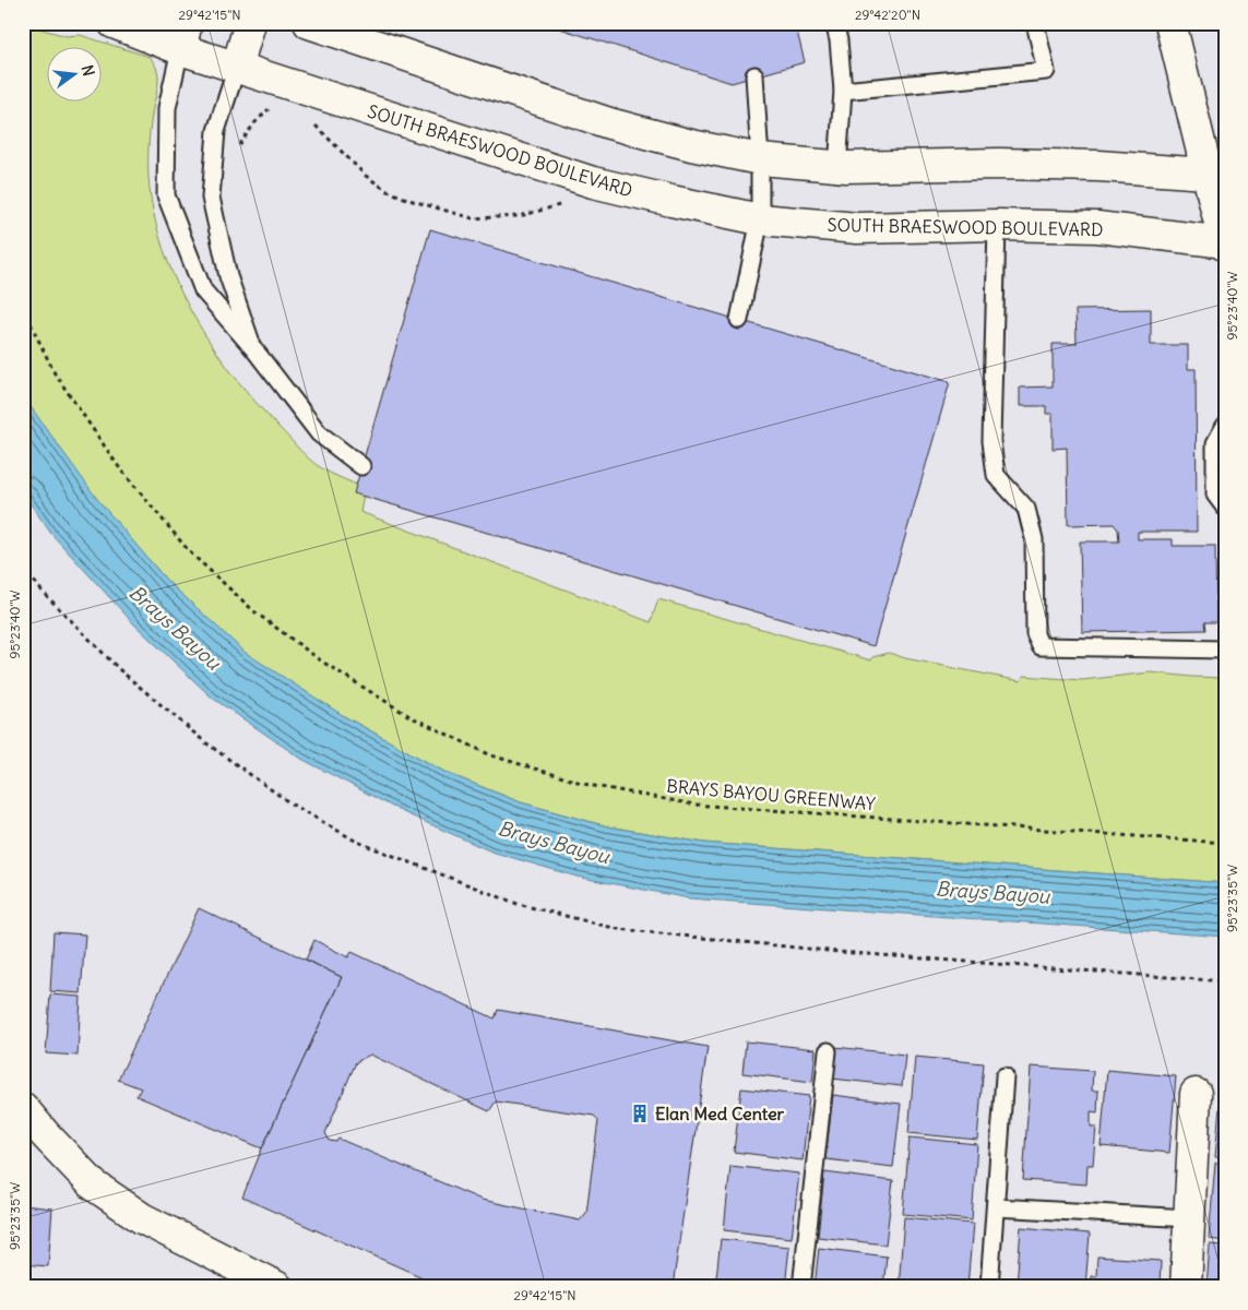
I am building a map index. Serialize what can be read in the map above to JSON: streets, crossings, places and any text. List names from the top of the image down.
{
  "streets": {
    "main road": ["SOUTH BRAESWOOD BOULEVARD"],
    "path": ["BRAYS BAYOU GREENWAY"]
  },
  "water": ["Brays Bayou"],
  "places": {
    "building": ["Elan Med Center"]
  },
  "north": "right",
  "coordinates": [
    "29°42'15\"N",
    "29°42'20\"N",
    "95°23'40\"W",
    "95°23'35\"W"
  ]
}
